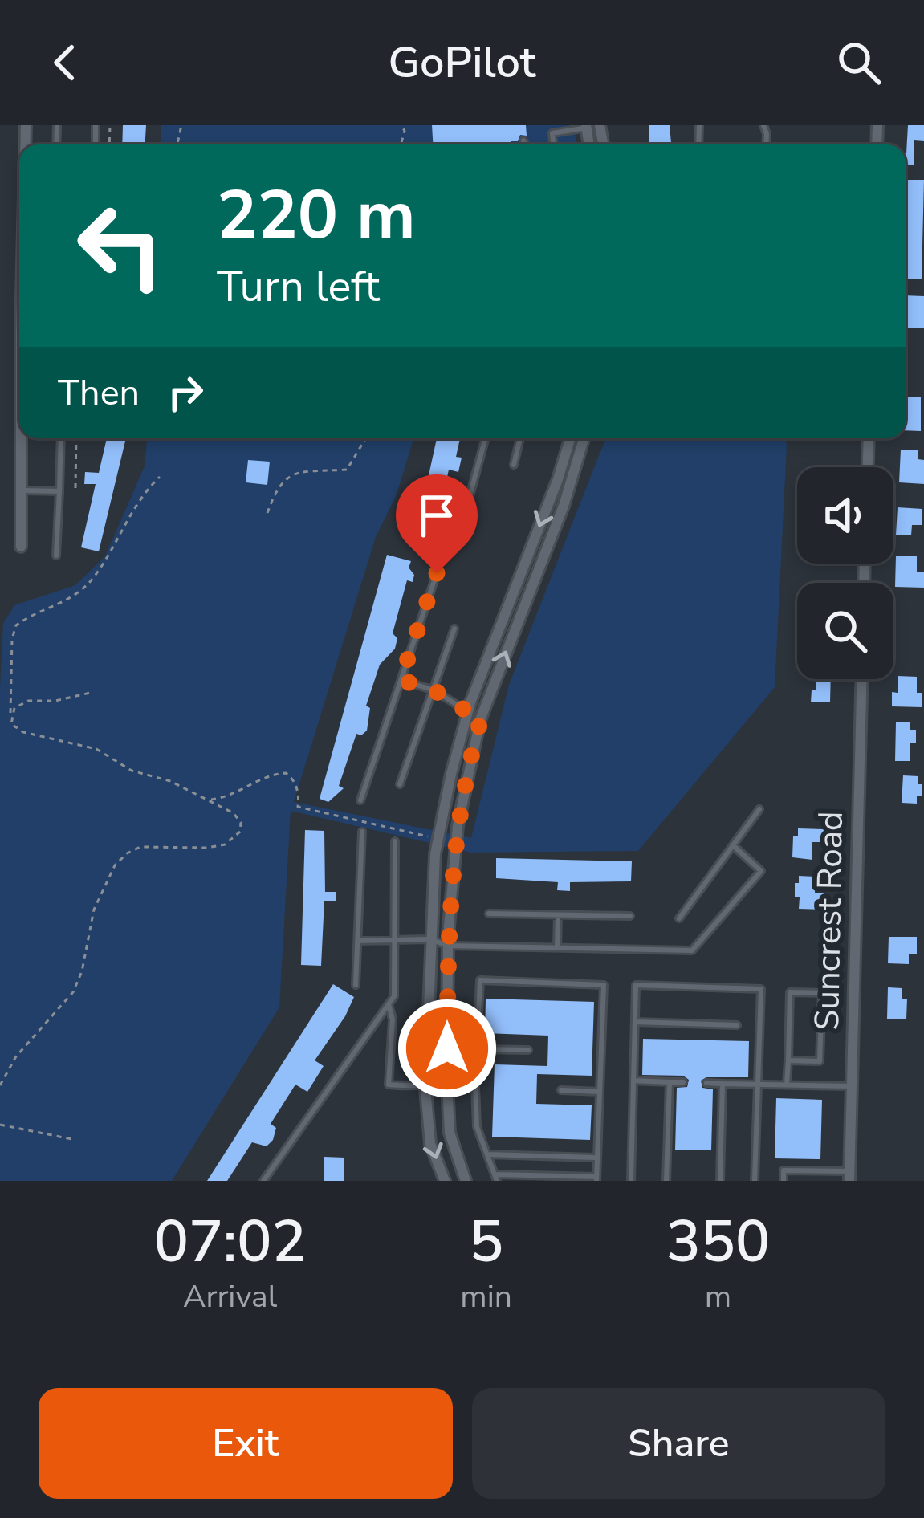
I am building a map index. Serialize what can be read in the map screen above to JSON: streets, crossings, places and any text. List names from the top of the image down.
{
  "streets": {
    "street": ["Suncrest Road"]
  },
  "page": {
    "header": "GoPilot",
    "turn": ["220 m", "Turn left"],
    "then": "Then",
    "eta": [
      "07:02",
      "Arrival",
      "5",
      "min",
      "350",
      "m"
    ],
    "buttons": ["Exit", "Share"]
  }
}
